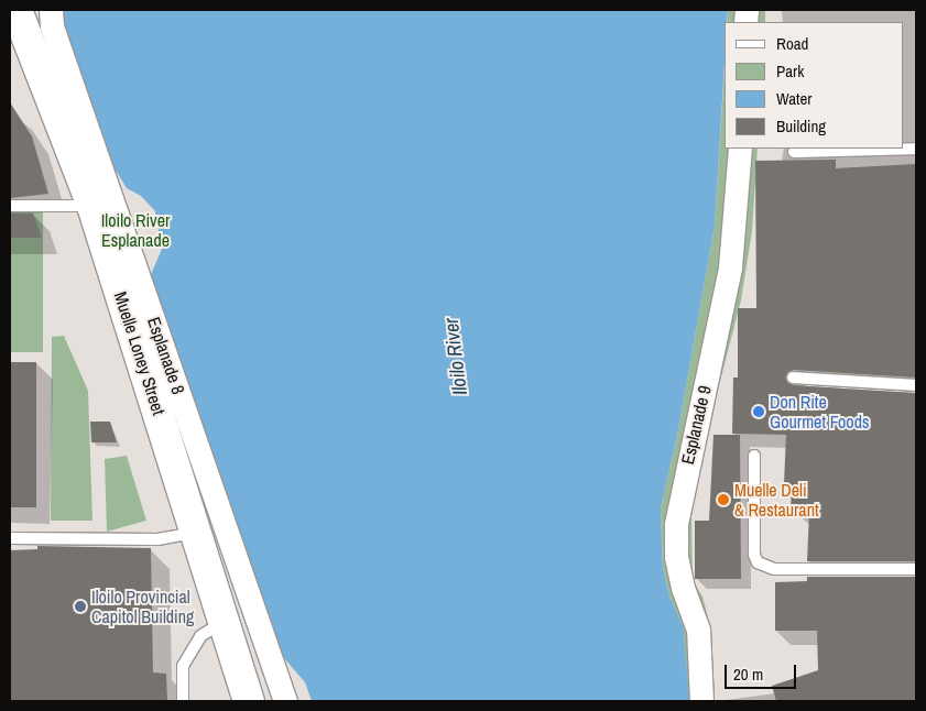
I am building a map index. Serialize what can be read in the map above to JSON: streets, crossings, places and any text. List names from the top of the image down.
{
  "streets": {
    "main road": ["Muelle Loney Street"],
    "street": ["Esplanade 8", "Esplanade 9"]
  },
  "water": ["Iloilo River"],
  "parks": ["Iloilo River Esplanade"],
  "places": ["Don Rite Gourmet Foods", "Muelle Deli & Restaurant", "Iloilo Provincial Capitol Building"],
  "legend": [
    "Road",
    "Park",
    "Water",
    "Building"
  ],
  "scale_bar": "20 m"
}
